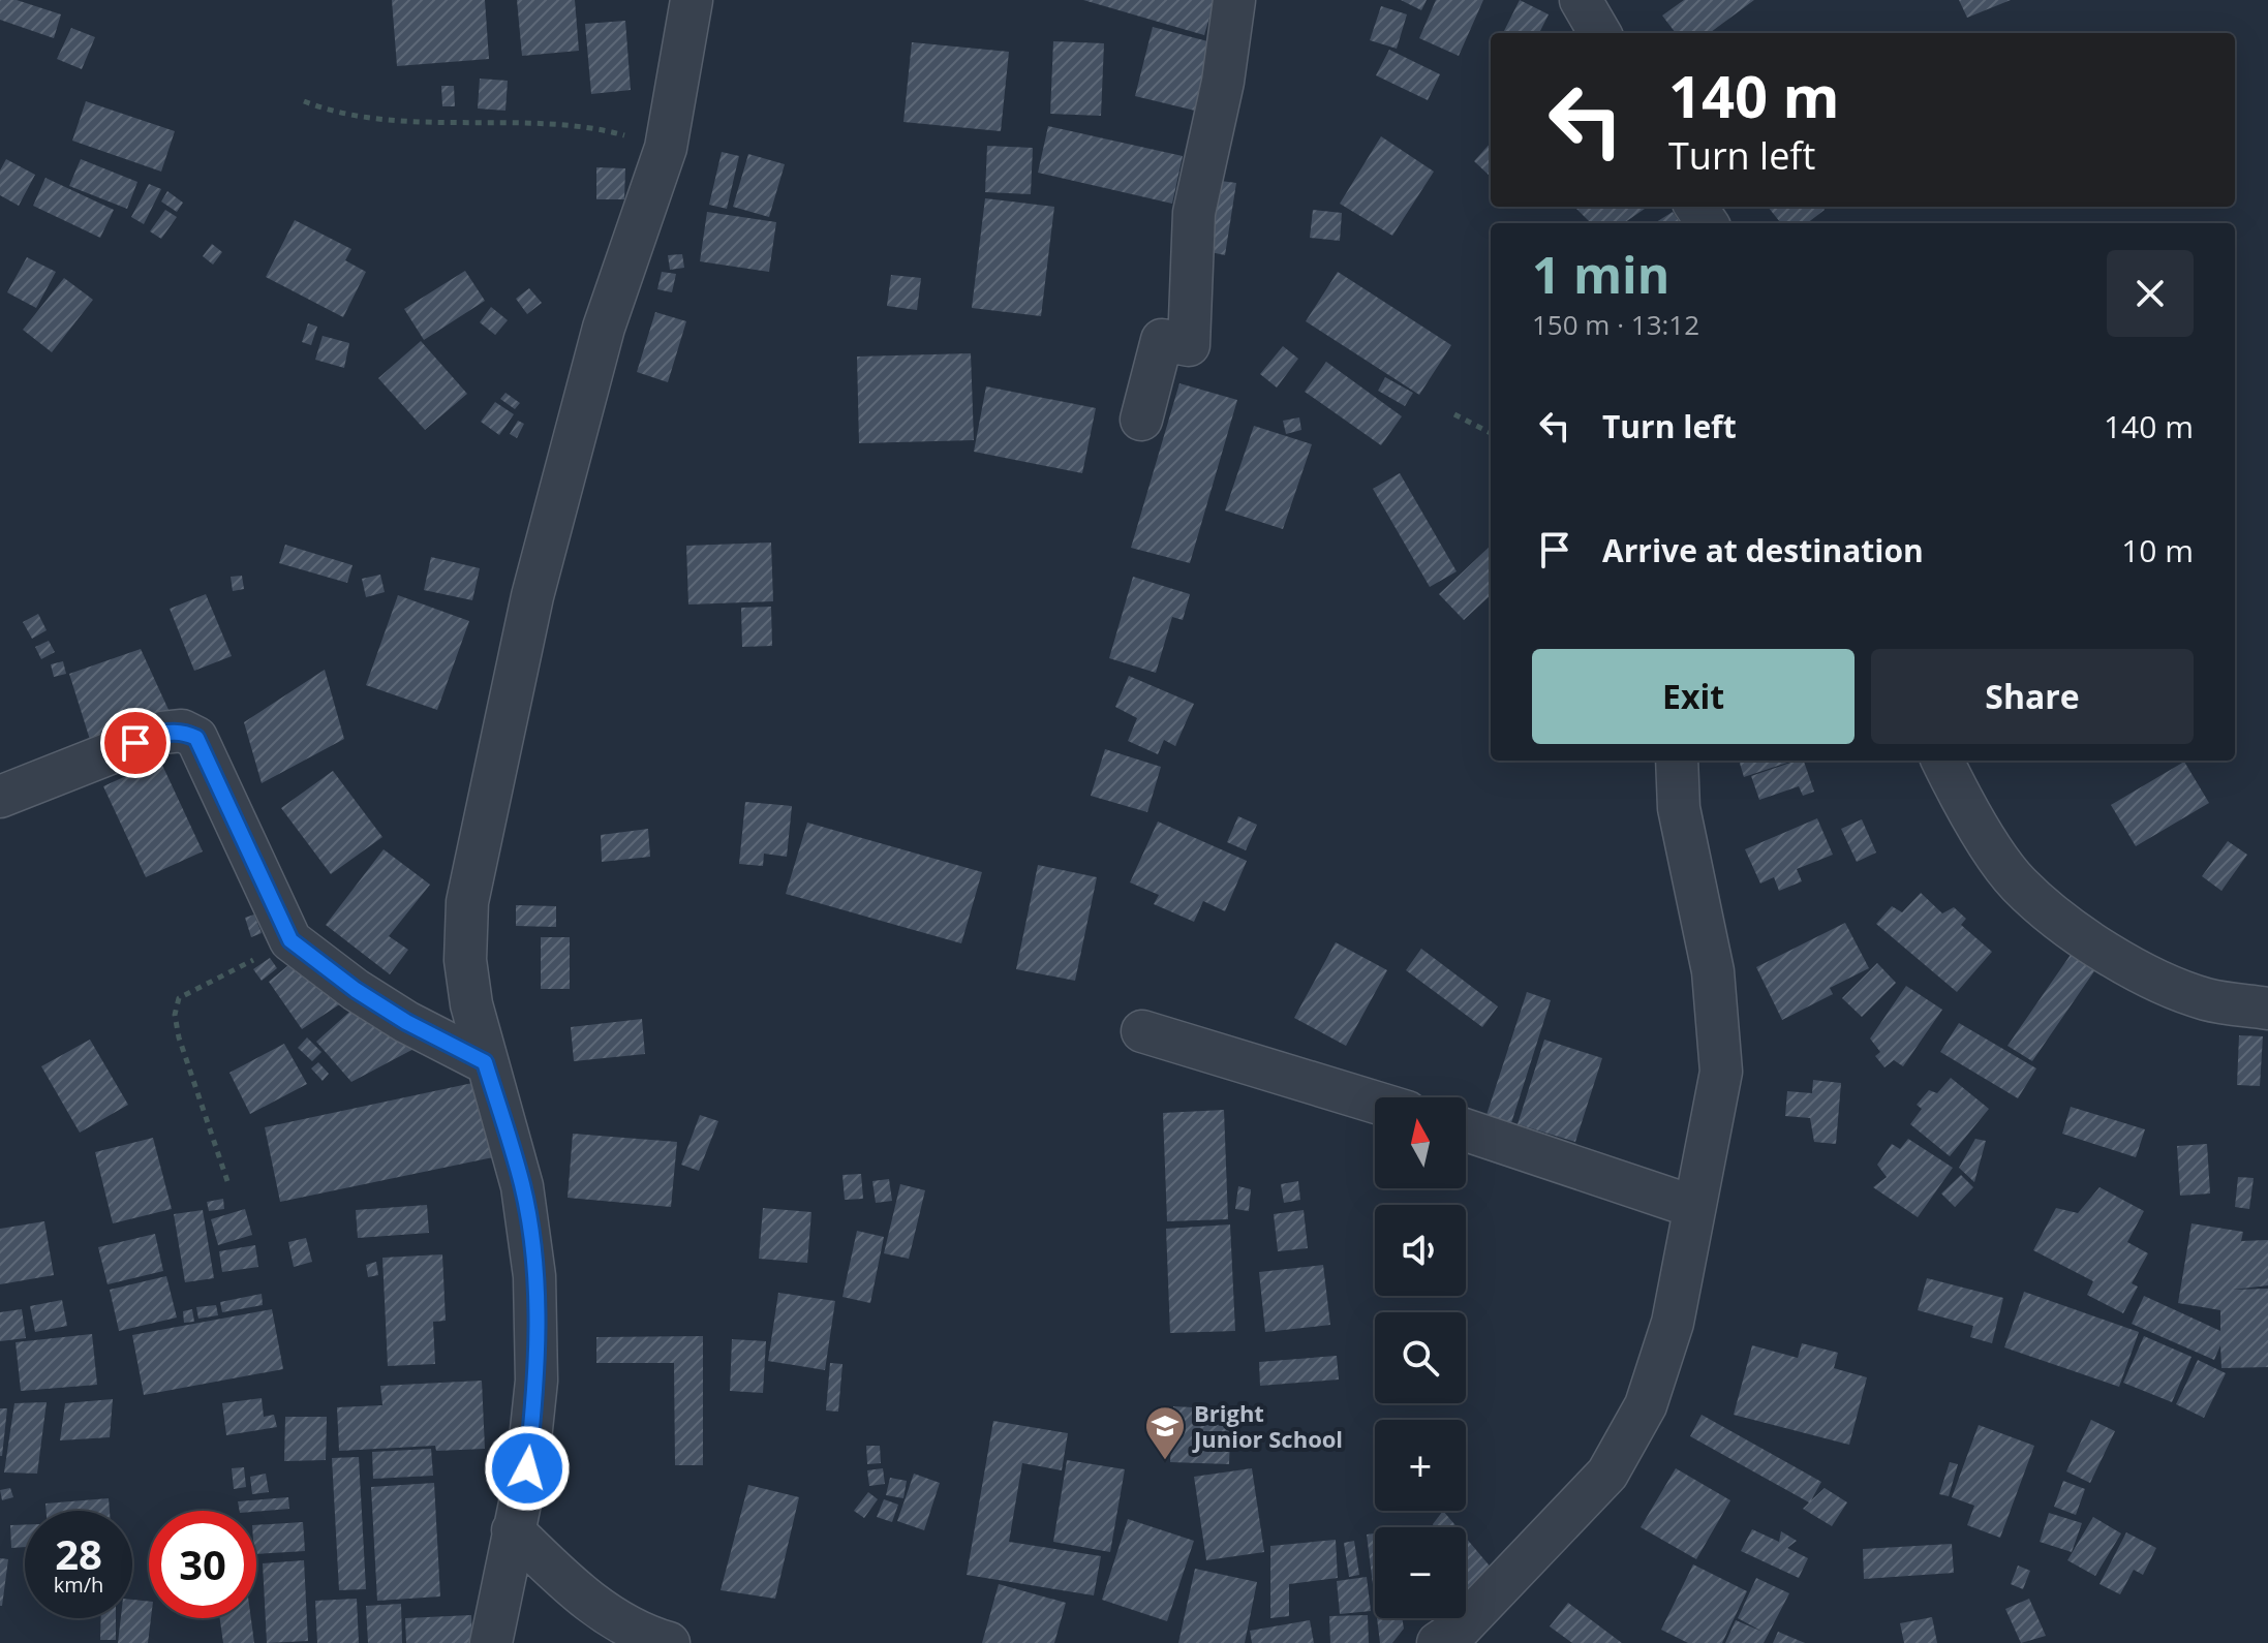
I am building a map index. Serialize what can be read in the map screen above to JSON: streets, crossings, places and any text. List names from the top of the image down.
{
  "places": {
    "school or university": ["Bright Junior School"]
  },
  "north": "top",
  "page": {
    "turn": ["140 m", "Turn left"],
    "heading": ["1 min", "150 m · 13:12"],
    "list": [
      {
        "name": "Turn left",
        "value": "140 m"
      },
      {
        "name": "Arrive at destination",
        "value": "10 m"
      }
    ],
    "buttons": ["Exit", "Share"],
    "map_buttons": ["+", "−"],
    "speed": "28 km/h",
    "limit": "30"
  }
}
